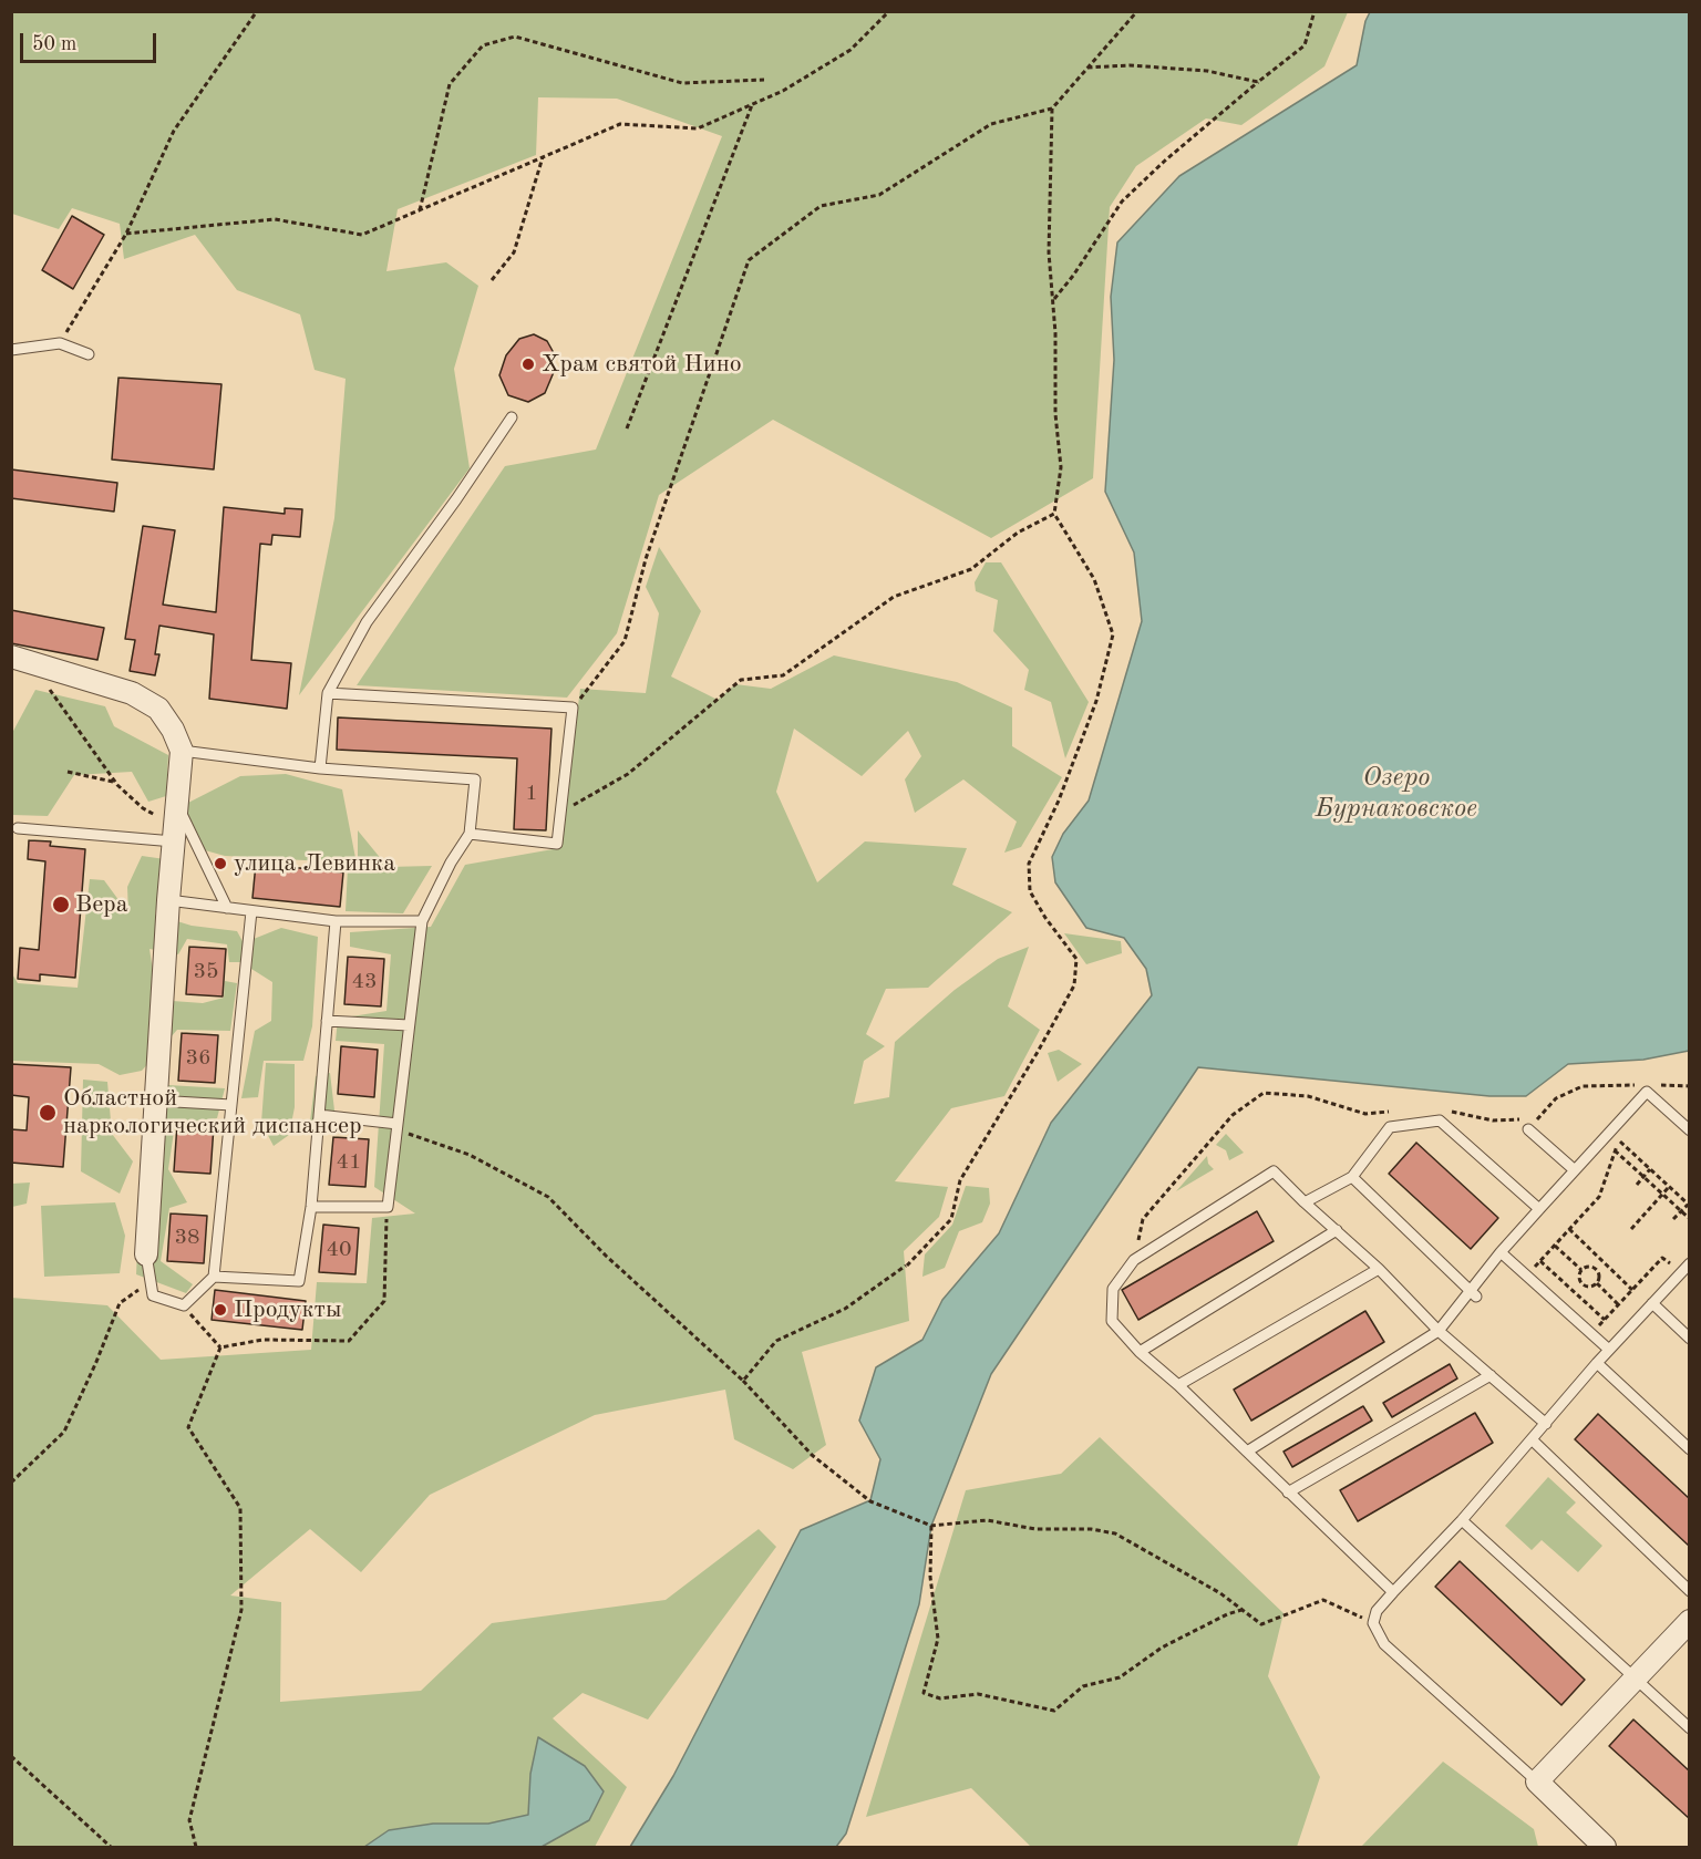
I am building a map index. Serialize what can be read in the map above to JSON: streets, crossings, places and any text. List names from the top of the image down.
{
  "water": ["Озеро Бурнаковское"],
  "places": [
    "Храм святой Нино",
    "улица Левинка",
    "Вера",
    "Областной наркологический диспансер",
    "Продукты"
  ],
  "house_numbers": [
    "1",
    "35",
    "43",
    "36",
    "41",
    "38",
    "40"
  ],
  "scale_bar": "50 m"
}
